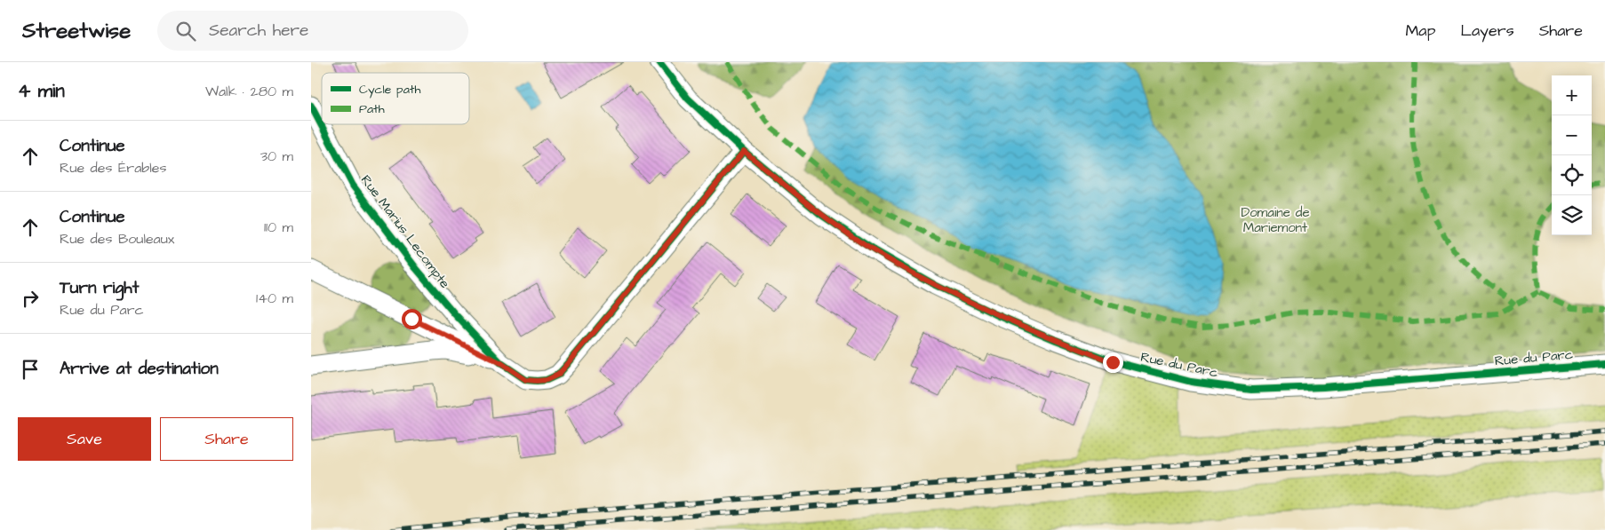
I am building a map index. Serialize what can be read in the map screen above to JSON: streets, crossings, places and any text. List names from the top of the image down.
{
  "streets": {
    "street": ["Rue Marius Lecompte", "Rue du Parc"]
  },
  "parks": ["Domaine de Mariemont"],
  "legend": ["Cycle path", "Path"],
  "page": {
    "header": "Streetwise",
    "search": "Search here",
    "nav": ["Map", "Layers", "Share"],
    "heading": ["4 min", "Walk · 280 m"],
    "map_buttons": ["+", "−"],
    "list": [
      ["Continue", "Rue des Érables", "30 m"],
      ["Continue", "Rue des Bouleaux", "110 m"],
      ["Turn right", "Rue du Parc", "140 m"],
      "Arrive at destination"
    ],
    "buttons": ["Save", "Share"]
  }
}
